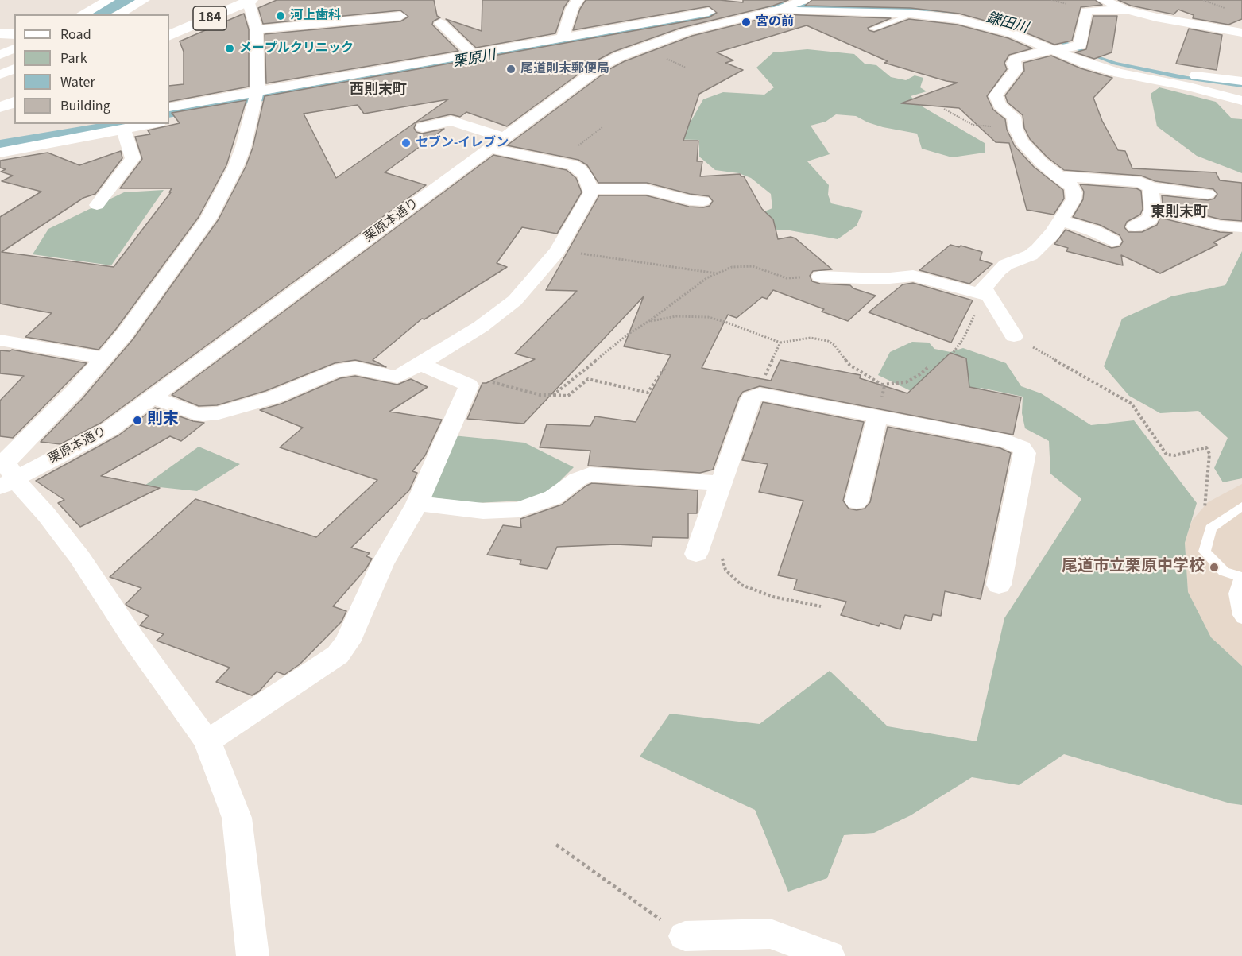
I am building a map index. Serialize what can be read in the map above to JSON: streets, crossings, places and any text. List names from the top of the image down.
{
  "streets": {
    "main road": ["184"],
    "street": ["栗原本通り"]
  },
  "districts": ["西則末町", "東則末町"],
  "water": ["鎌田川", "栗原川"],
  "places": [
    "河上歯科",
    "宮の前",
    "メープルクリニック",
    "尾道則末郵便局",
    "セブン-イレブン",
    "則末",
    "尾道市立栗原中学校"
  ],
  "legend": [
    "Road",
    "Park",
    "Water",
    "Building"
  ]
}
